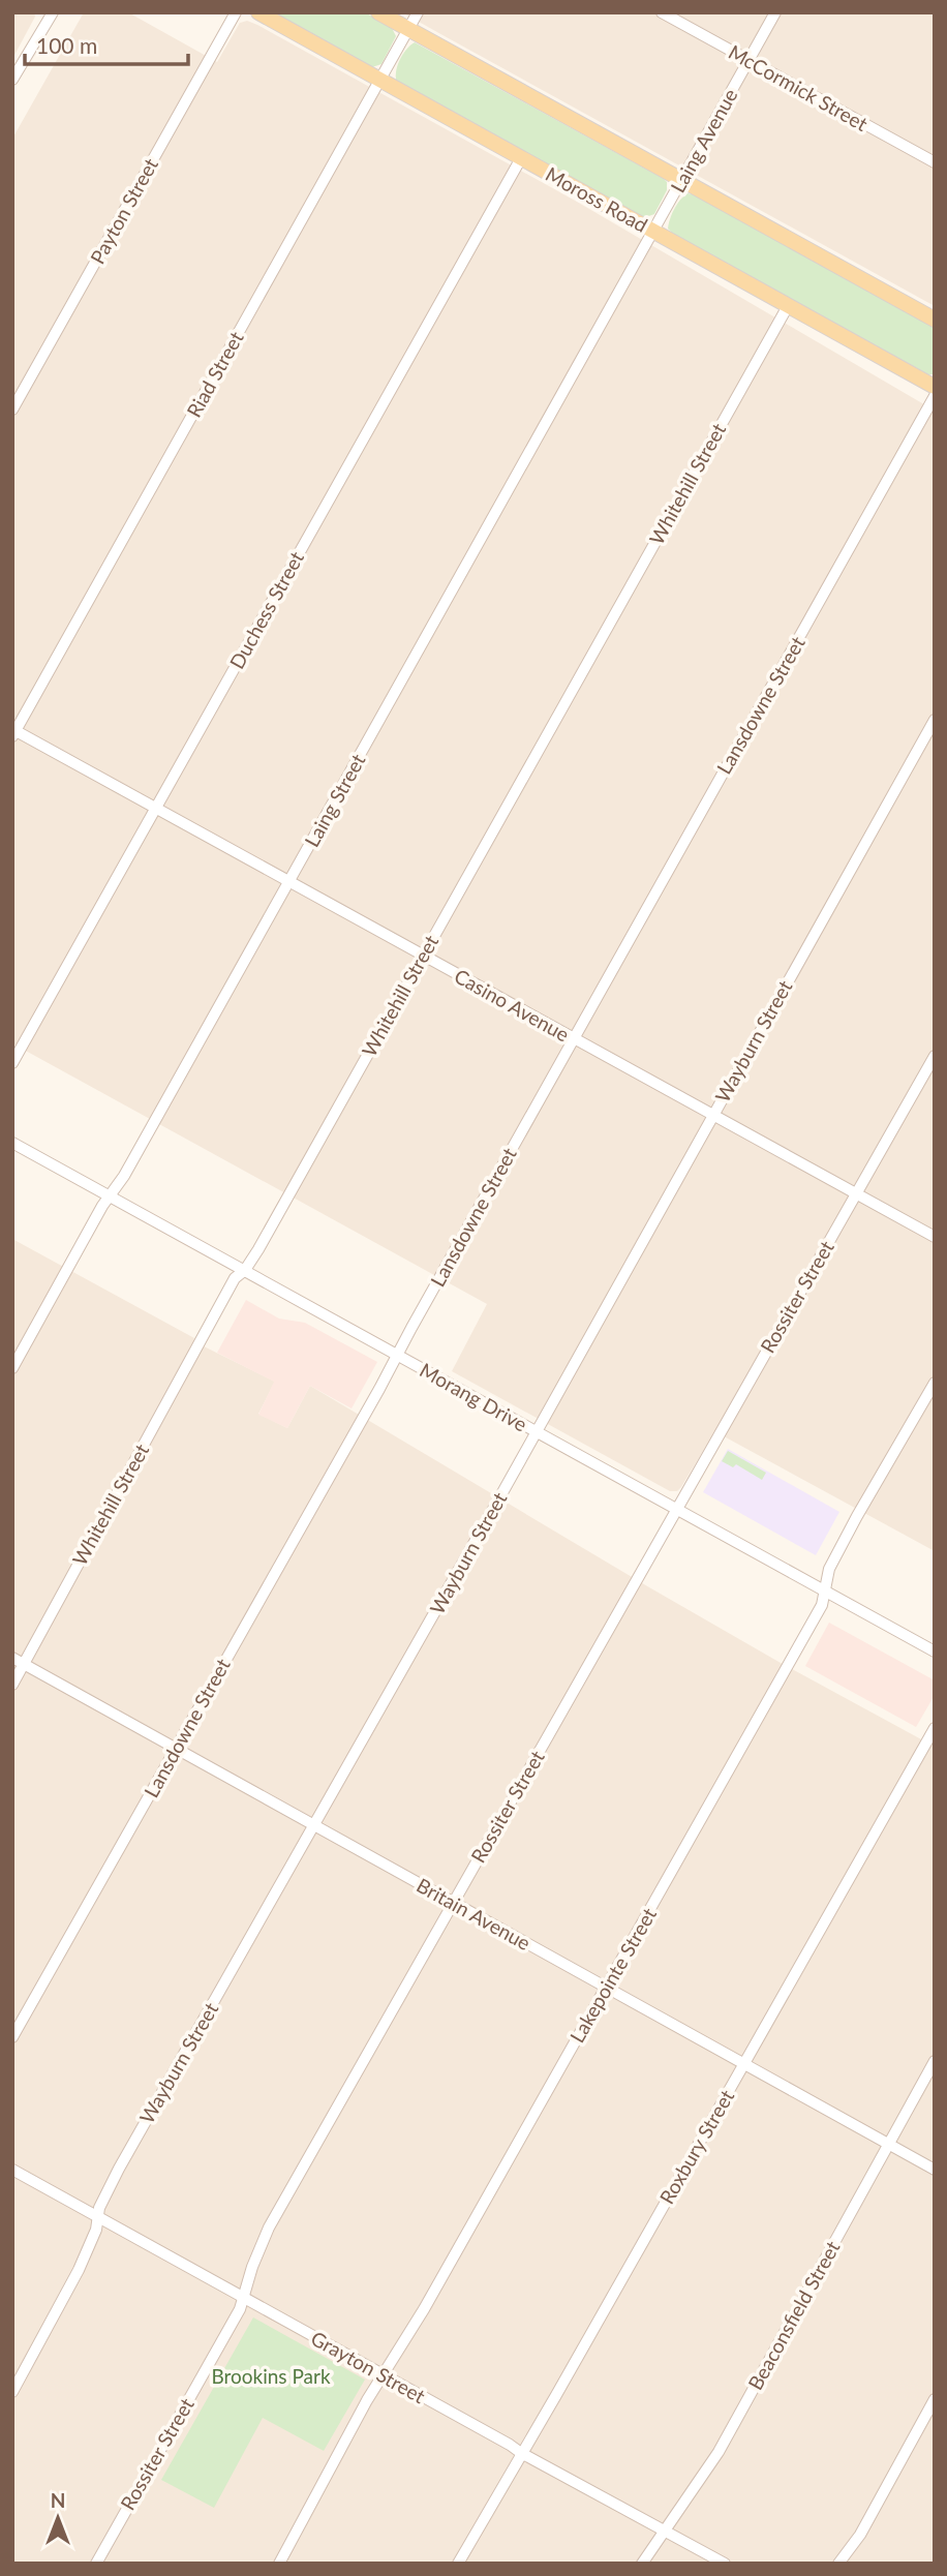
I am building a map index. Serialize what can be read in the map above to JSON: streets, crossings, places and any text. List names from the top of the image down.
{
  "streets": {
    "main road": ["Moross Road"],
    "street": [
      "McCormick Street",
      "Laing Avenue",
      "Payton Street",
      "Riad Street",
      "Whitehill Street",
      "Duchess Street",
      "Lansdowne Street",
      "Laing Street",
      "Casino Avenue",
      "Wayburn Street",
      "Rossiter Street",
      "Morang Drive",
      "Britain Avenue",
      "Lakepointe Street",
      "Roxbury Street",
      "Beaconsfield Street",
      "Grayton Street"
    ]
  },
  "crossings": [
    ["McCormick Street", "Laing Avenue"],
    ["Laing Avenue", "Moross Road"],
    ["Laing Avenue", "Laing Street"],
    ["Moross Road", "Riad Street"],
    ["Moross Road", "Whitehill Street"],
    ["Moross Road", "Duchess Street"],
    ["Moross Road", "Laing Street"],
    ["Riad Street", "Casino Avenue"],
    ["Whitehill Street", "Casino Avenue"],
    ["Whitehill Street", "Morang Drive"],
    ["Whitehill Street", "Britain Avenue"],
    ["Duchess Street", "Casino Avenue"],
    ["Lansdowne Street", "Casino Avenue"],
    ["Lansdowne Street", "Morang Drive"],
    ["Lansdowne Street", "Britain Avenue"],
    ["Laing Street", "Casino Avenue"],
    ["Laing Street", "Morang Drive"],
    ["Casino Avenue", "Wayburn Street"],
    ["Casino Avenue", "Rossiter Street"],
    ["Wayburn Street", "Morang Drive"],
    ["Wayburn Street", "Britain Avenue"],
    ["Wayburn Street", "Grayton Street"],
    ["Rossiter Street", "Morang Drive"],
    ["Rossiter Street", "Britain Avenue"],
    ["Rossiter Street", "Grayton Street"],
    ["Morang Drive", "Lakepointe Street"],
    ["Britain Avenue", "Lakepointe Street"],
    ["Britain Avenue", "Roxbury Street"],
    ["Britain Avenue", "Beaconsfield Street"],
    ["Lakepointe Street", "Grayton Street"],
    ["Roxbury Street", "Grayton Street"],
    ["Beaconsfield Street", "Grayton Street"]
  ],
  "parks": ["Brookins Park"],
  "scale_bar": "100 m",
  "north": "top"
}
